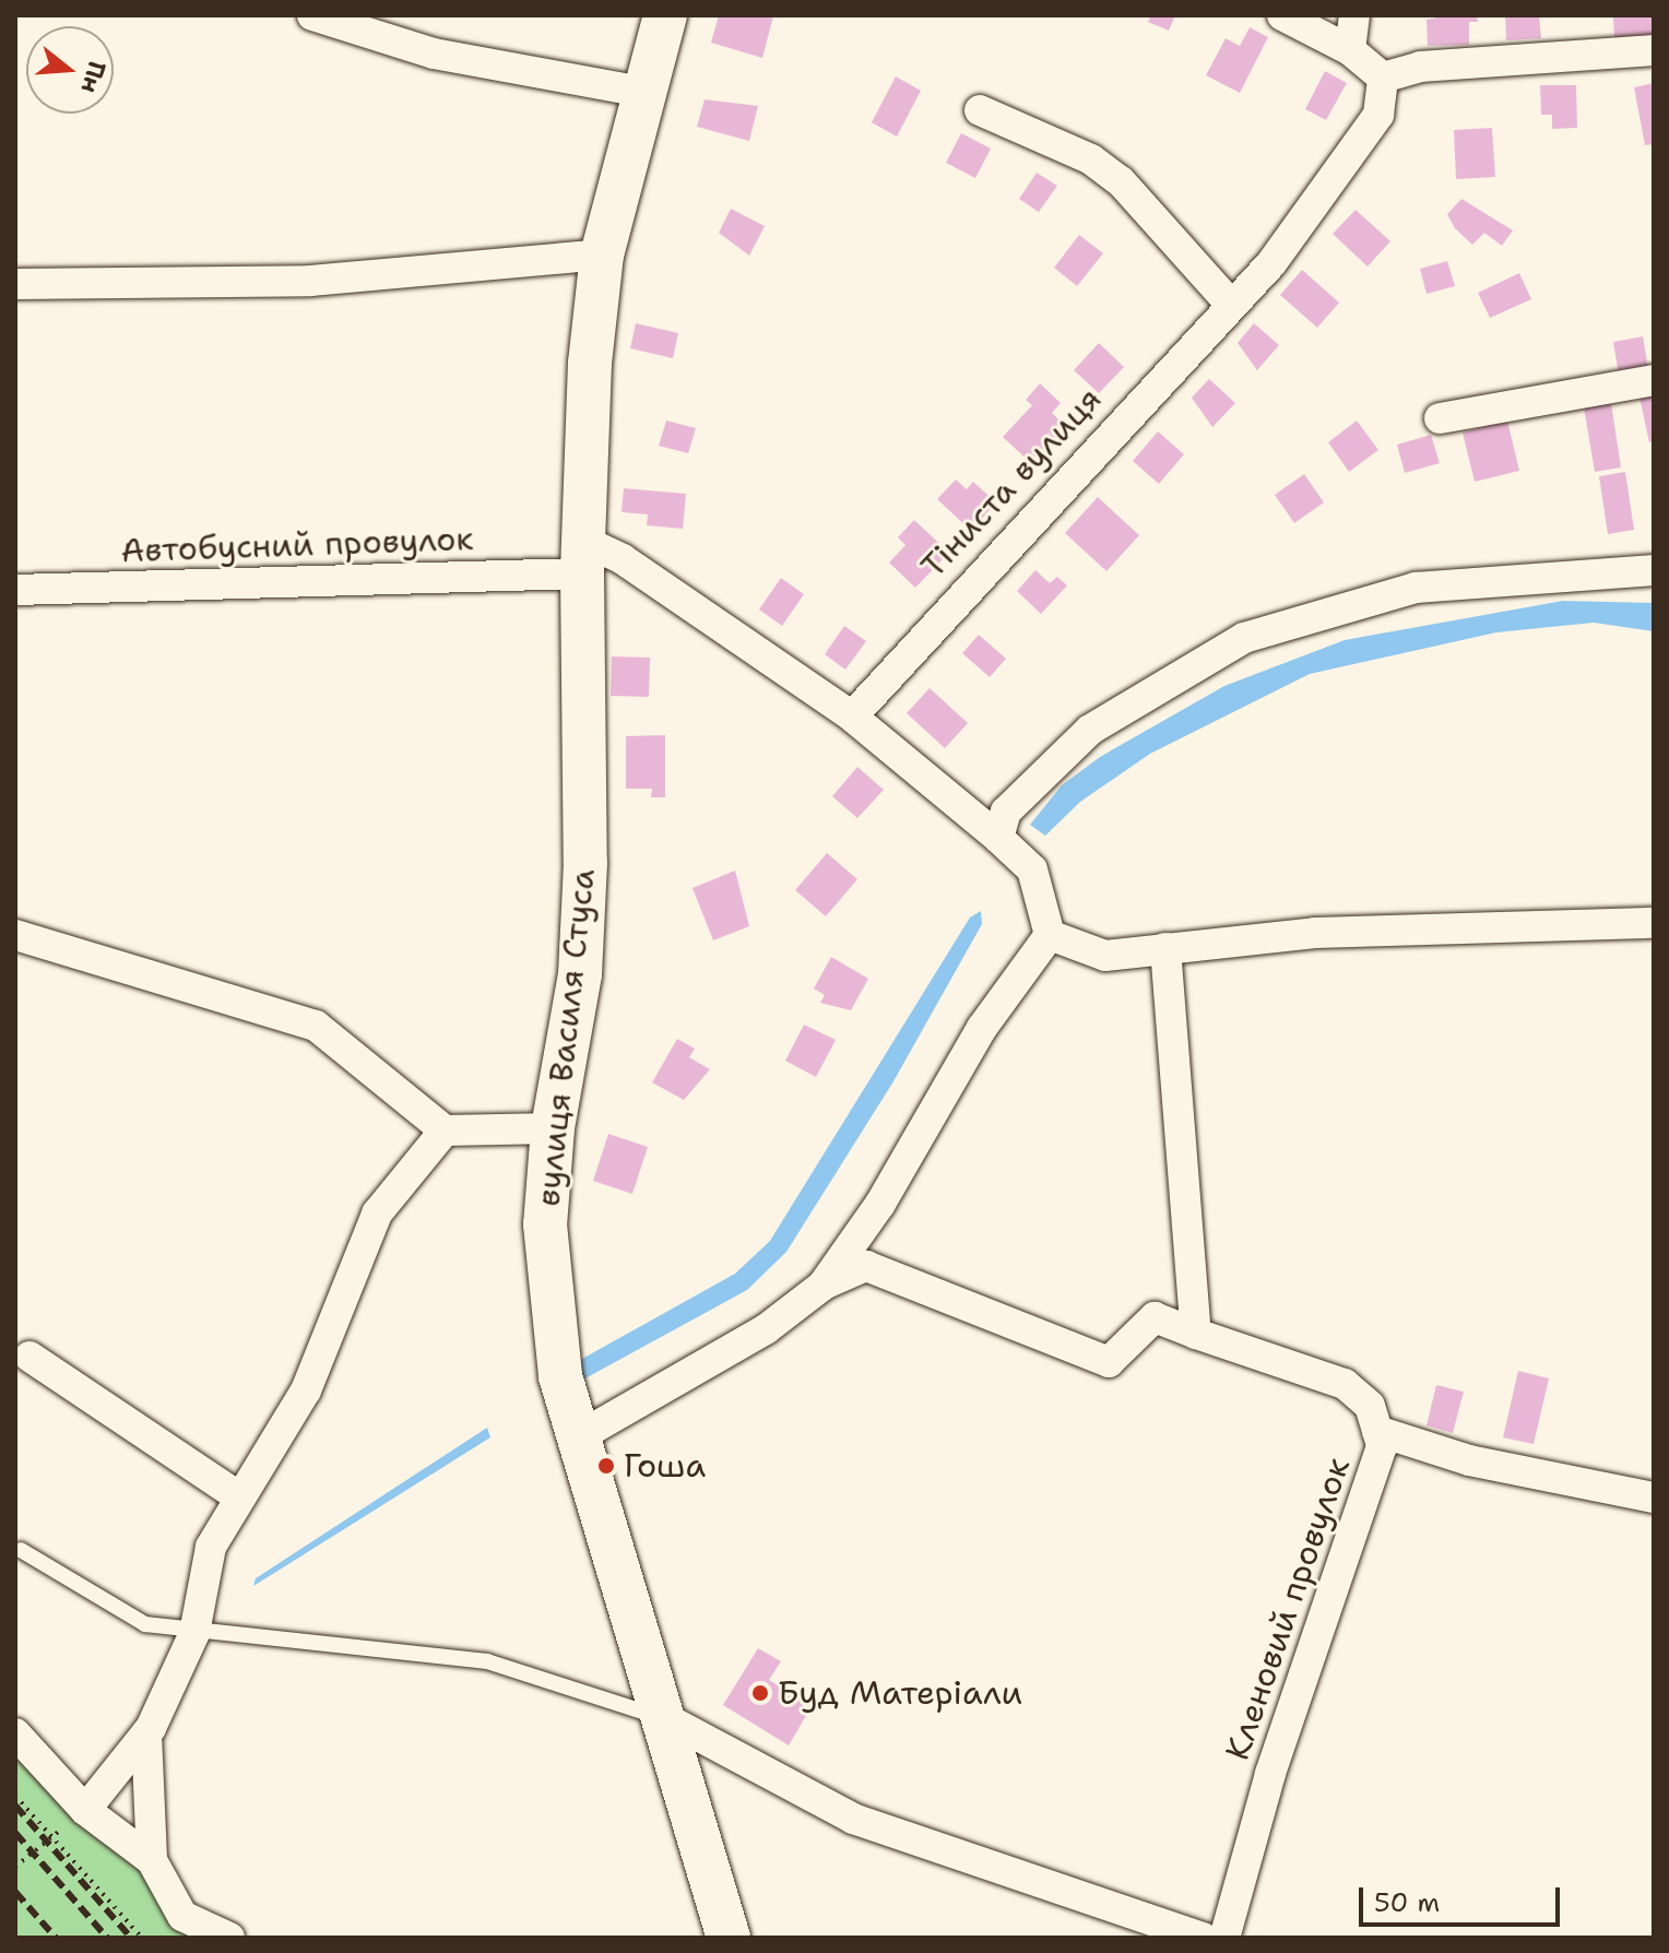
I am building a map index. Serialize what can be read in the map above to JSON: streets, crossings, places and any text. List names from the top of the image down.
{
  "streets": {
    "main road": ["вулиця Василя Стуса"],
    "street": ["Тіниста вулиця", "Автобусний провулок", "Кленовий провулок"]
  },
  "crossings": [
    ["Автобусний провулок", "вулиця Василя Стуса"]
  ],
  "places": ["Гоша", "Буд Матерiали"],
  "scale_bar": "50 m",
  "north": "right"
}
